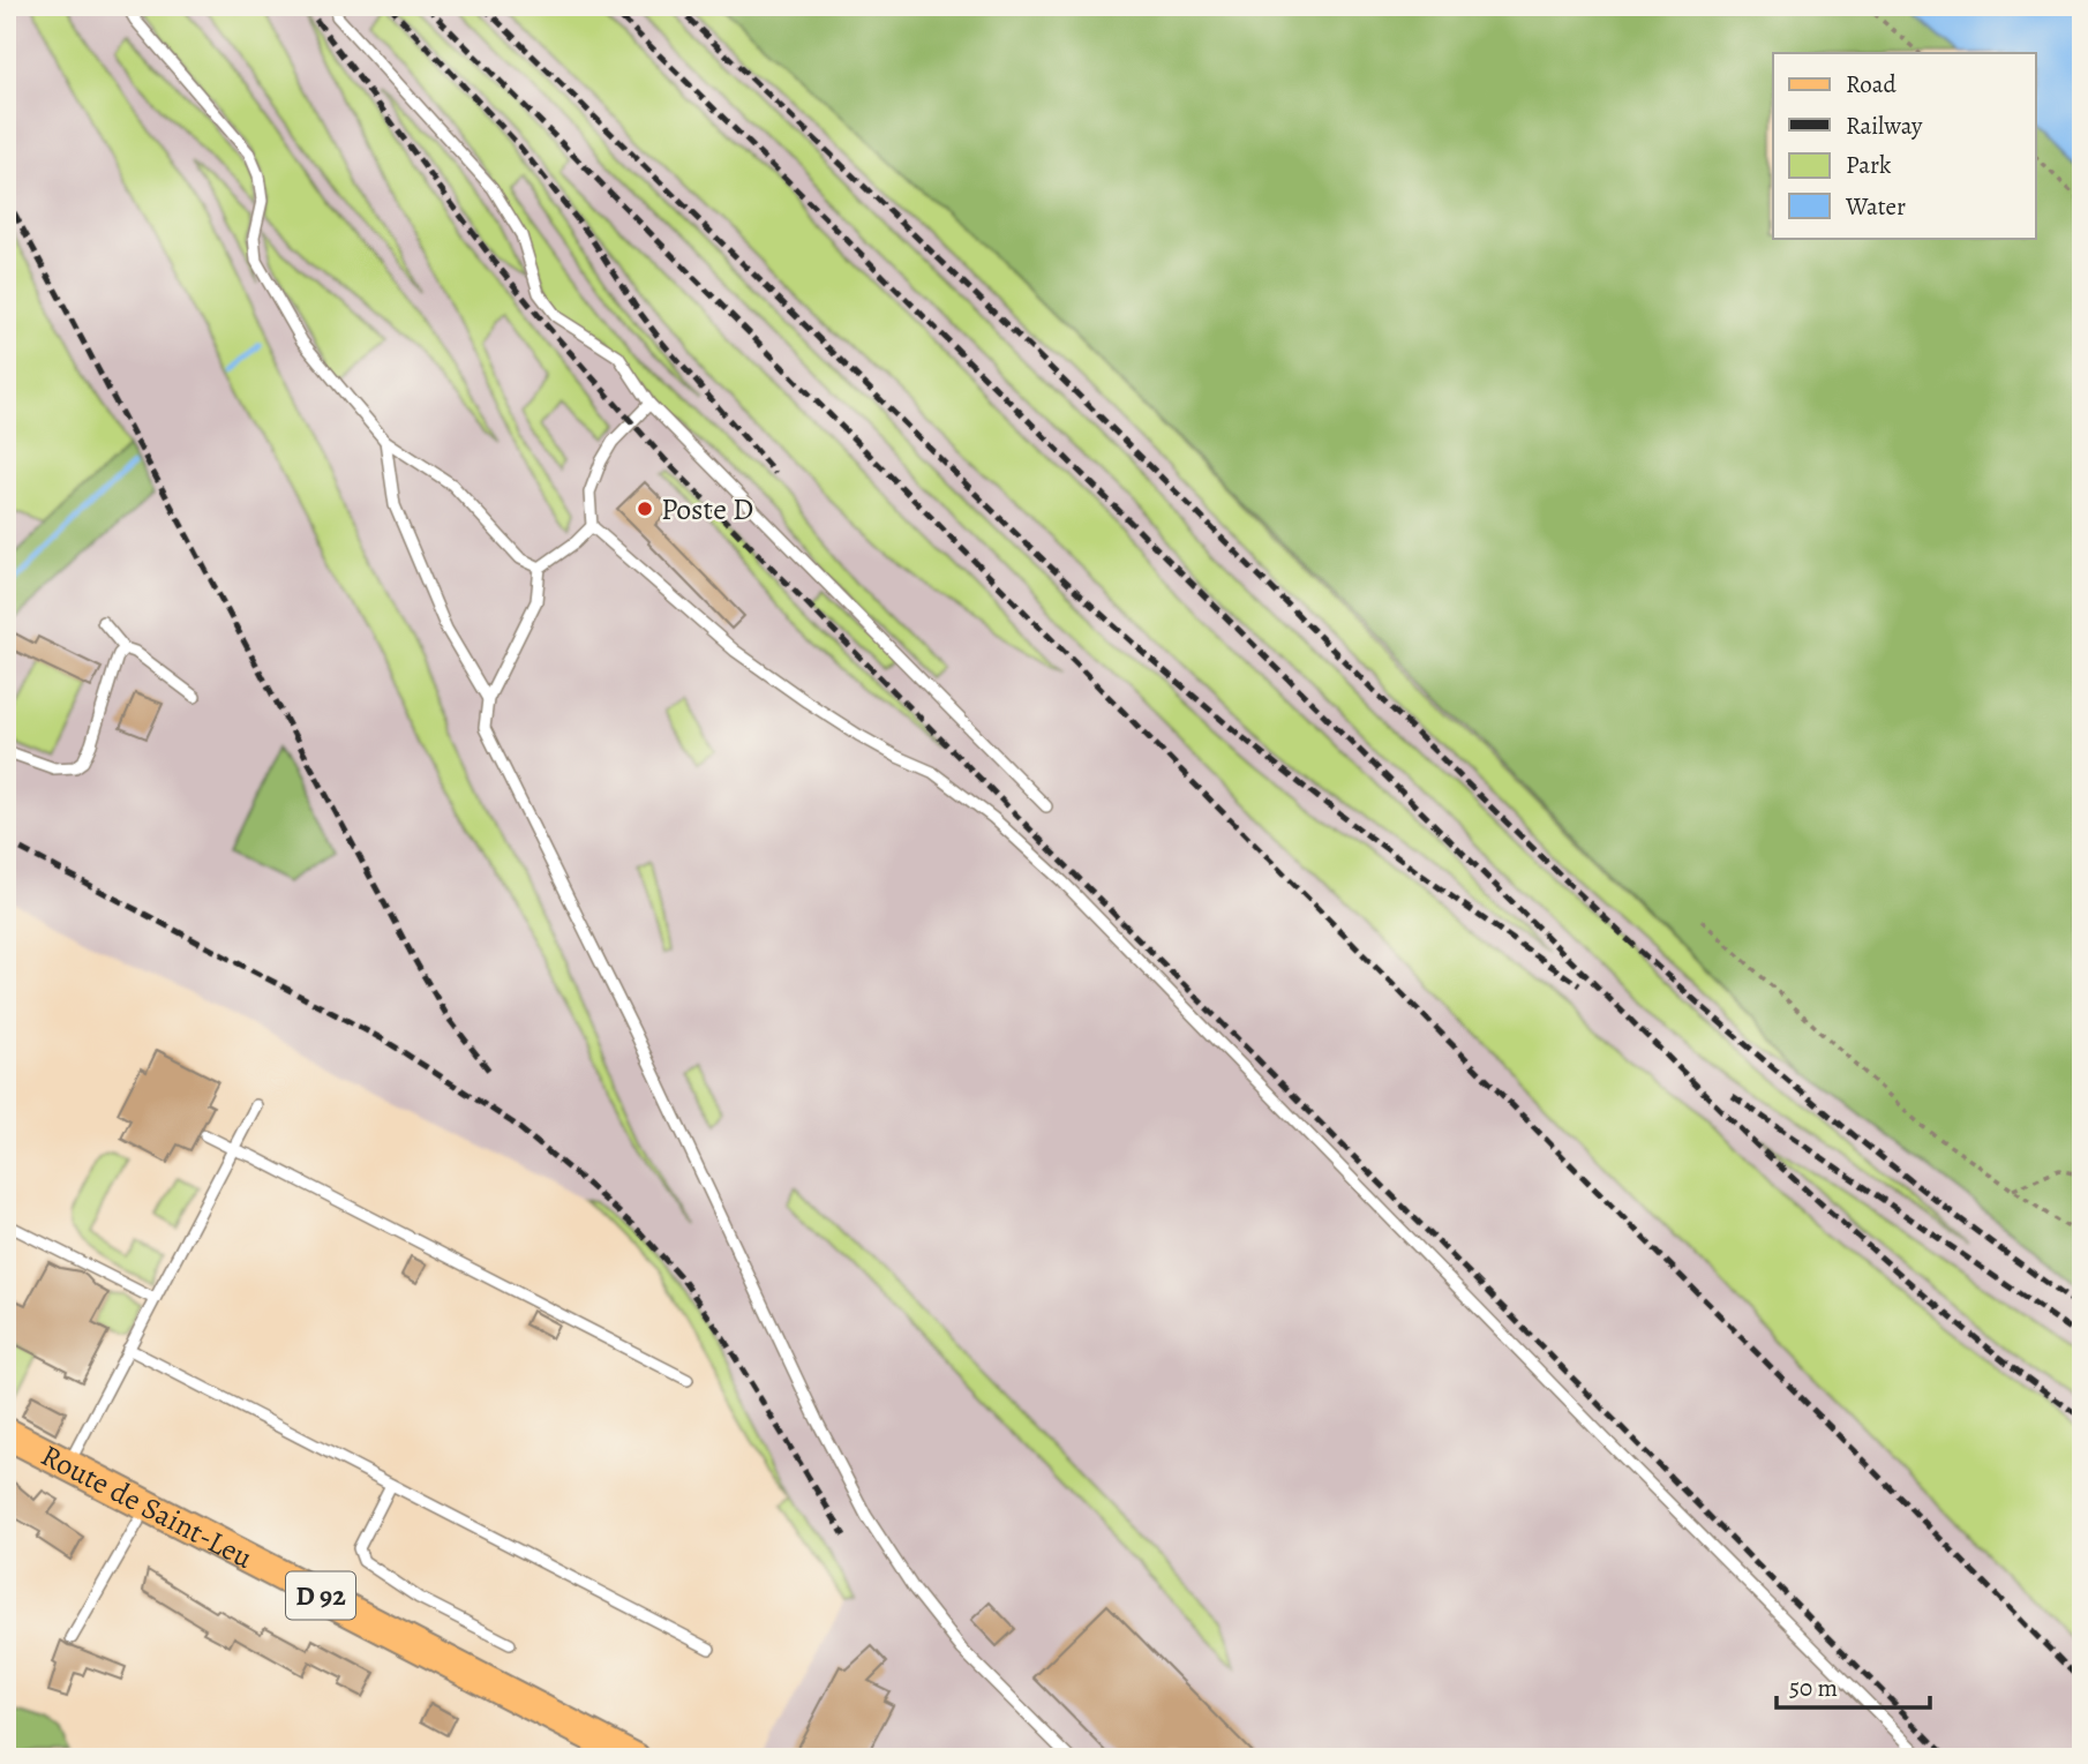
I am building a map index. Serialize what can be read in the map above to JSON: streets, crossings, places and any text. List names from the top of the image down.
{
  "streets": {
    "main road": ["Route de Saint-Leu", "D 92"]
  },
  "places": ["Poste D"],
  "legend": [
    "Road",
    "Railway",
    "Park",
    "Water"
  ],
  "scale_bar": "50 m"
}
